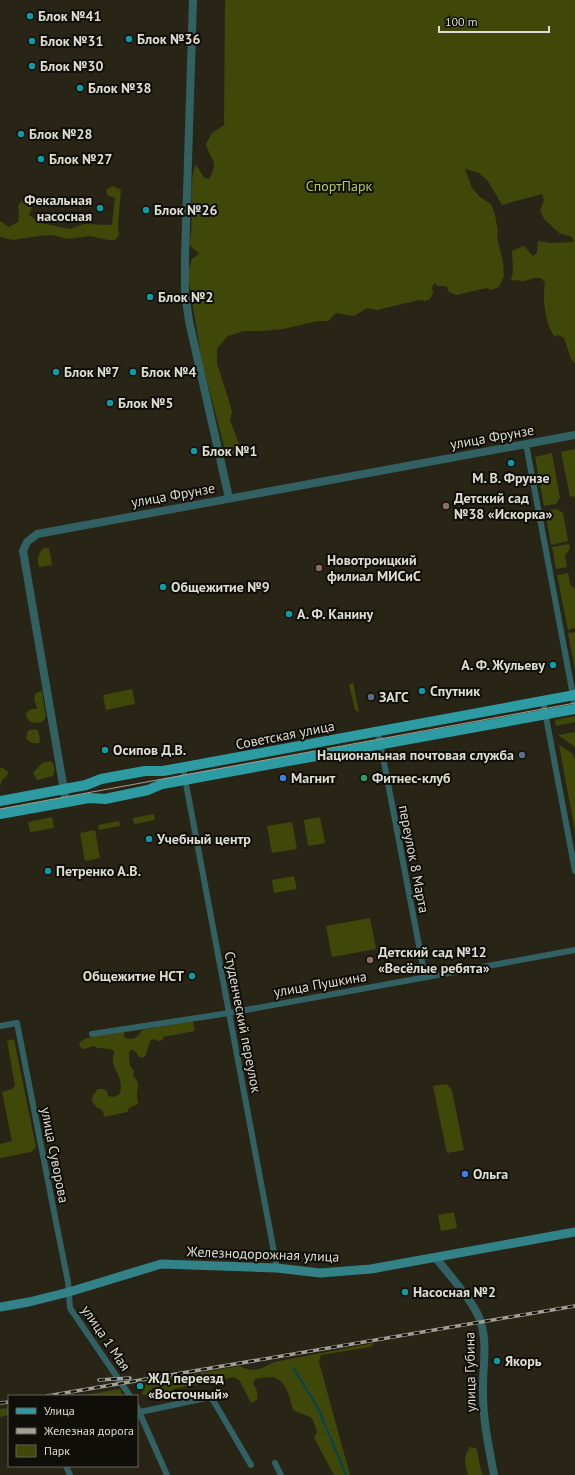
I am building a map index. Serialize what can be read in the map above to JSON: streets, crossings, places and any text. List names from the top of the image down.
{
  "streets": {
    "main road": ["Советская улица", "Железнодорожная улица"],
    "street": [
      "улица Фрунзе",
      "переулок 8 Марта",
      "улица Пушкина",
      "Студенческий переулок",
      "улица Суворова",
      "улица 1 Мая",
      "улица Губина"
    ]
  },
  "crossings": [
    ["улица Фрунзе", "Советская улица"],
    ["Советская улица", "переулок 8 Марта"],
    ["Советская улица", "Студенческий переулок"],
    ["переулок 8 Марта", "улица Пушкина"],
    ["улица Пушкина", "Студенческий переулок"],
    ["Студенческий переулок", "Железнодорожная улица"],
    ["улица Суворова", "Железнодорожная улица"],
    ["улица Суворова", "улица 1 Мая"],
    ["Железнодорожная улица", "улица 1 Мая"],
    ["Железнодорожная улица", "улица Губина"]
  ],
  "parks": ["СпортПарк"],
  "places": [
    "Блок №41",
    "Блок №36",
    "Блок №31",
    "Блок №30",
    "Блок №38",
    "Блок №28",
    "Блок №27",
    "Фекальная насосная",
    "Блок №26",
    "Блок №2",
    "Блок №7",
    "Блок №4",
    "Блок №5",
    "Блок №1",
    "М. В. Фрунзе",
    "Детский сад №38 «Искорка»",
    "Новотроицкий филиал МИСиС",
    "Общежитие №9",
    "А. Ф. Канину",
    "А. Ф. Жульеву",
    "Спутник",
    "ЗАГС",
    "Осипов Д.В.",
    "Национальная почтовая служба",
    "Магнит",
    "Фитнес-клуб",
    "Учебный центр",
    "Петренко А.В.",
    "Детский сад №12 «Весёлые ребята»",
    "Общежитие НСТ",
    "Ольга",
    "Насосная №2",
    "Якорь",
    "ЖД переезд «Восточный»"
  ],
  "legend": ["Улица", "Железная дорога", "Парк"],
  "scale_bar": "100 m"
}
